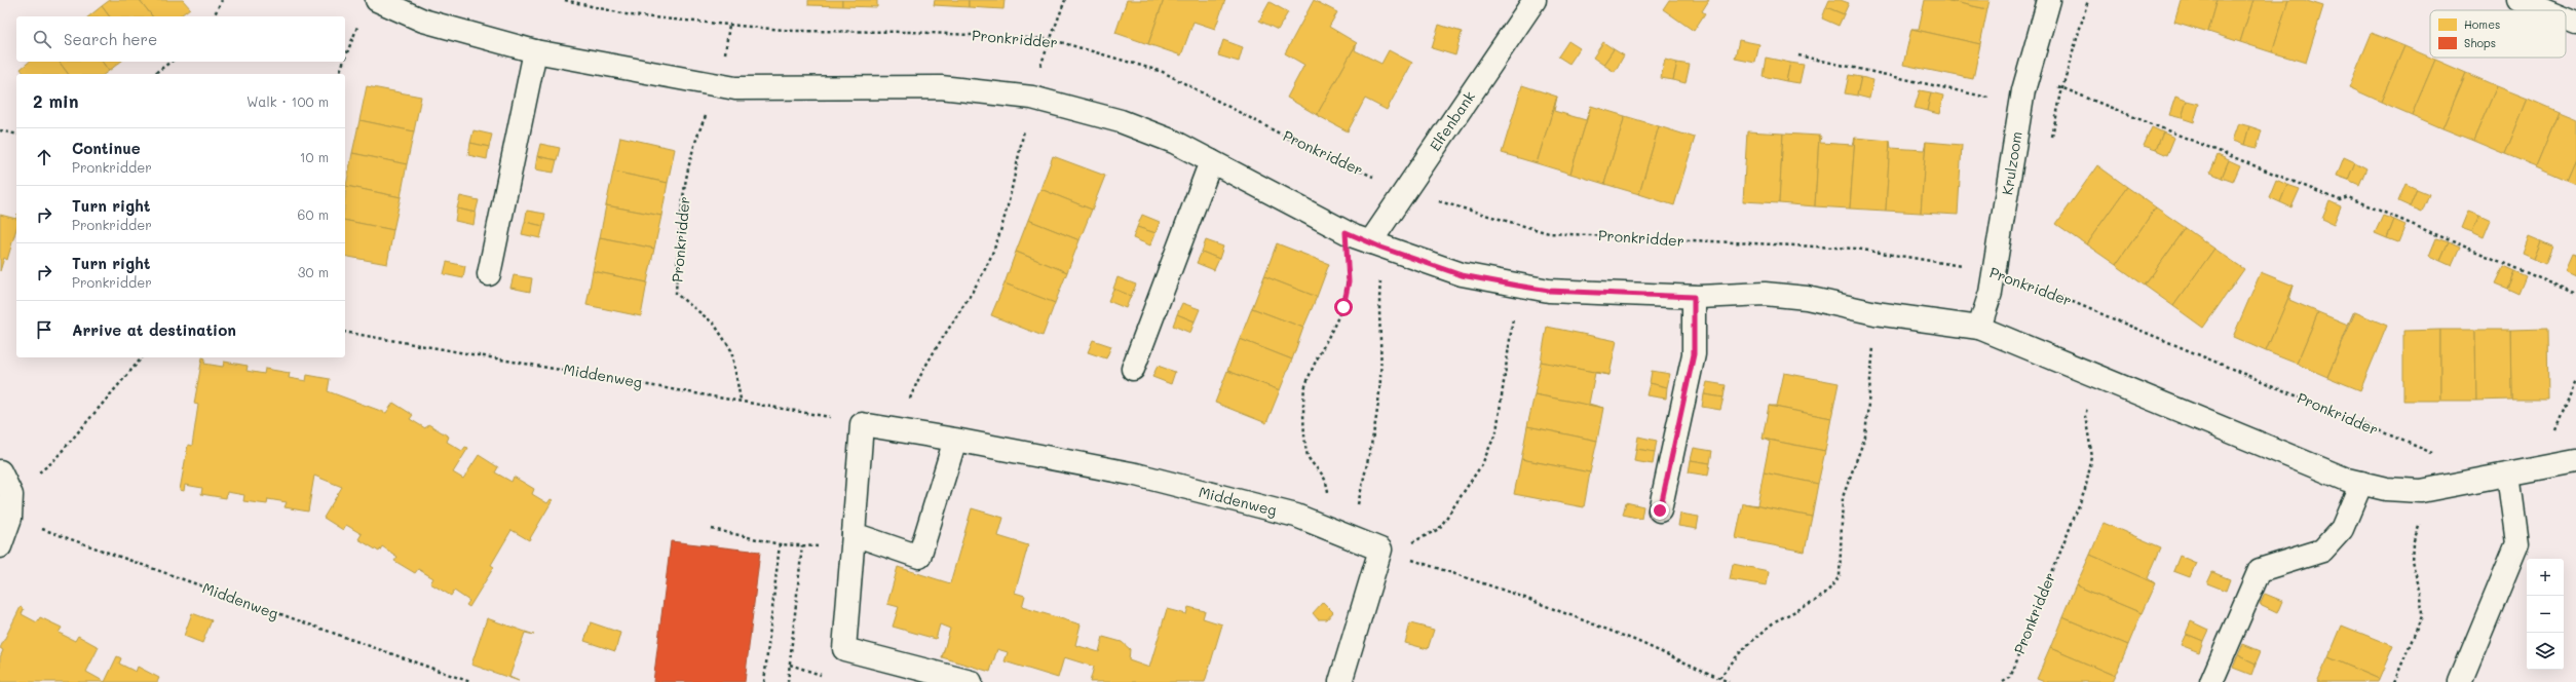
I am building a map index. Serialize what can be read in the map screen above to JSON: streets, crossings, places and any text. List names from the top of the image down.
{
  "streets": {
    "street": ["Elfenbank", "Krulzoom", "Middenweg"],
    "path": ["Pronkridder"]
  },
  "crossings": [
    ["Pronkridder", "Elfenbank"],
    ["Pronkridder", "Krulzoom"],
    ["Pronkridder", "Middenweg"]
  ],
  "legend": ["Homes", "Shops"],
  "page": {
    "search": "Search here",
    "heading": ["2 min", "Walk · 100 m"],
    "list": [
      ["Continue", "Pronkridder", "10 m"],
      ["Turn right", "Pronkridder", "60 m"],
      ["Turn right", "Pronkridder", "30 m"],
      "Arrive at destination"
    ],
    "map_buttons": ["+", "−"]
  }
}
